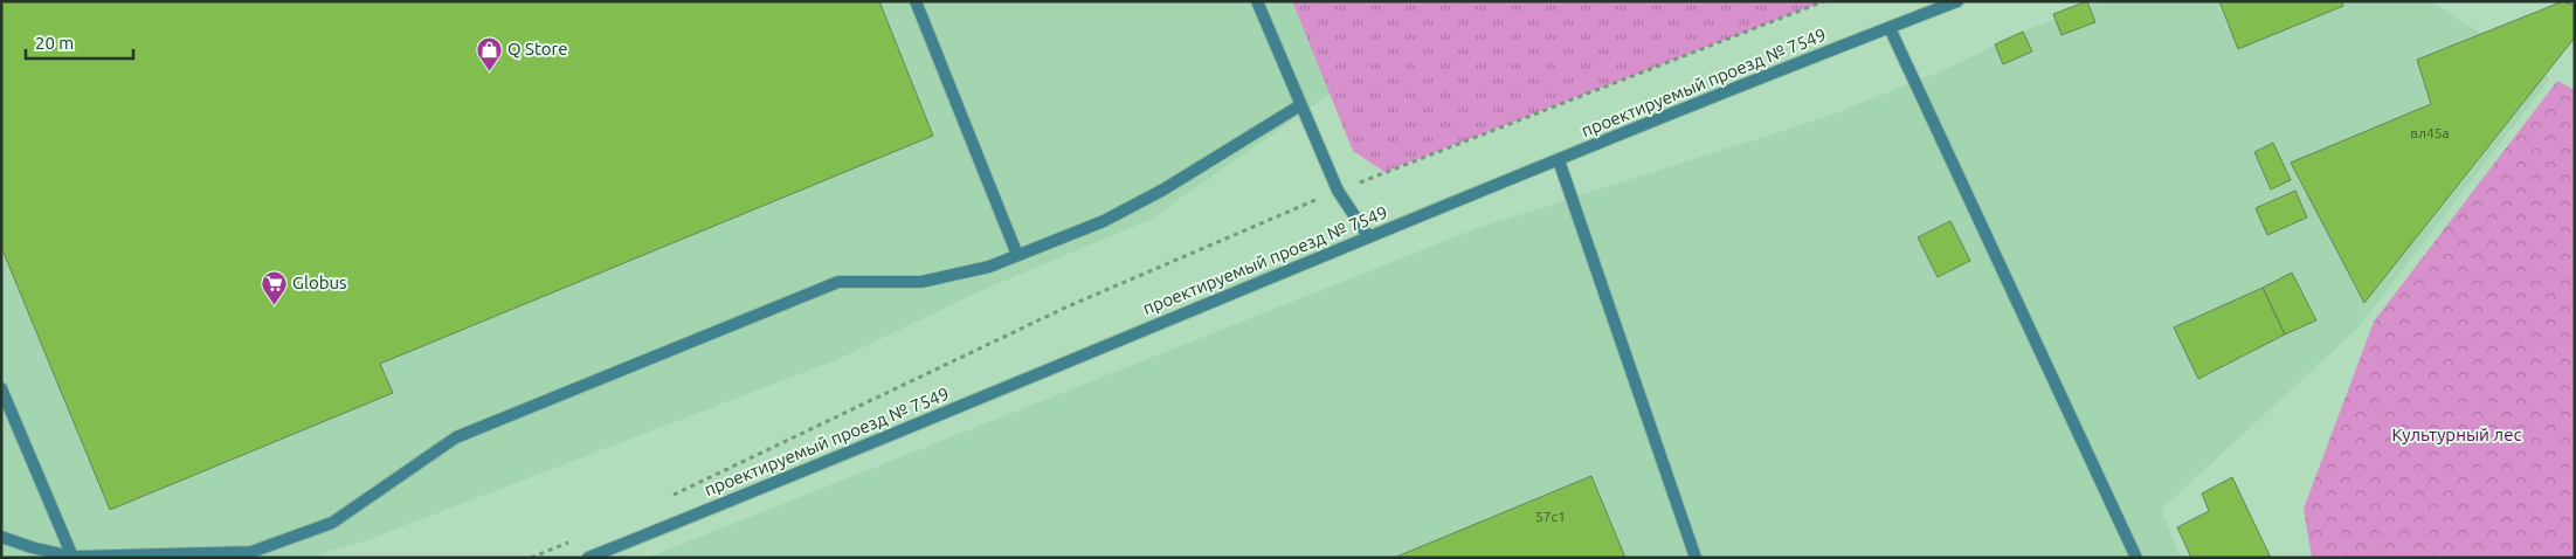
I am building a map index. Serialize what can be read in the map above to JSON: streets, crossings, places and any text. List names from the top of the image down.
{
  "streets": {
    "street": ["проектируемый проезд № 7549"]
  },
  "parks": ["Культурный лес"],
  "places": {
    "shop": ["Q Store"],
    "supermarket": ["Globus"]
  },
  "house_numbers": ["вл45а", "57с1"],
  "scale_bar": "20 m"
}
